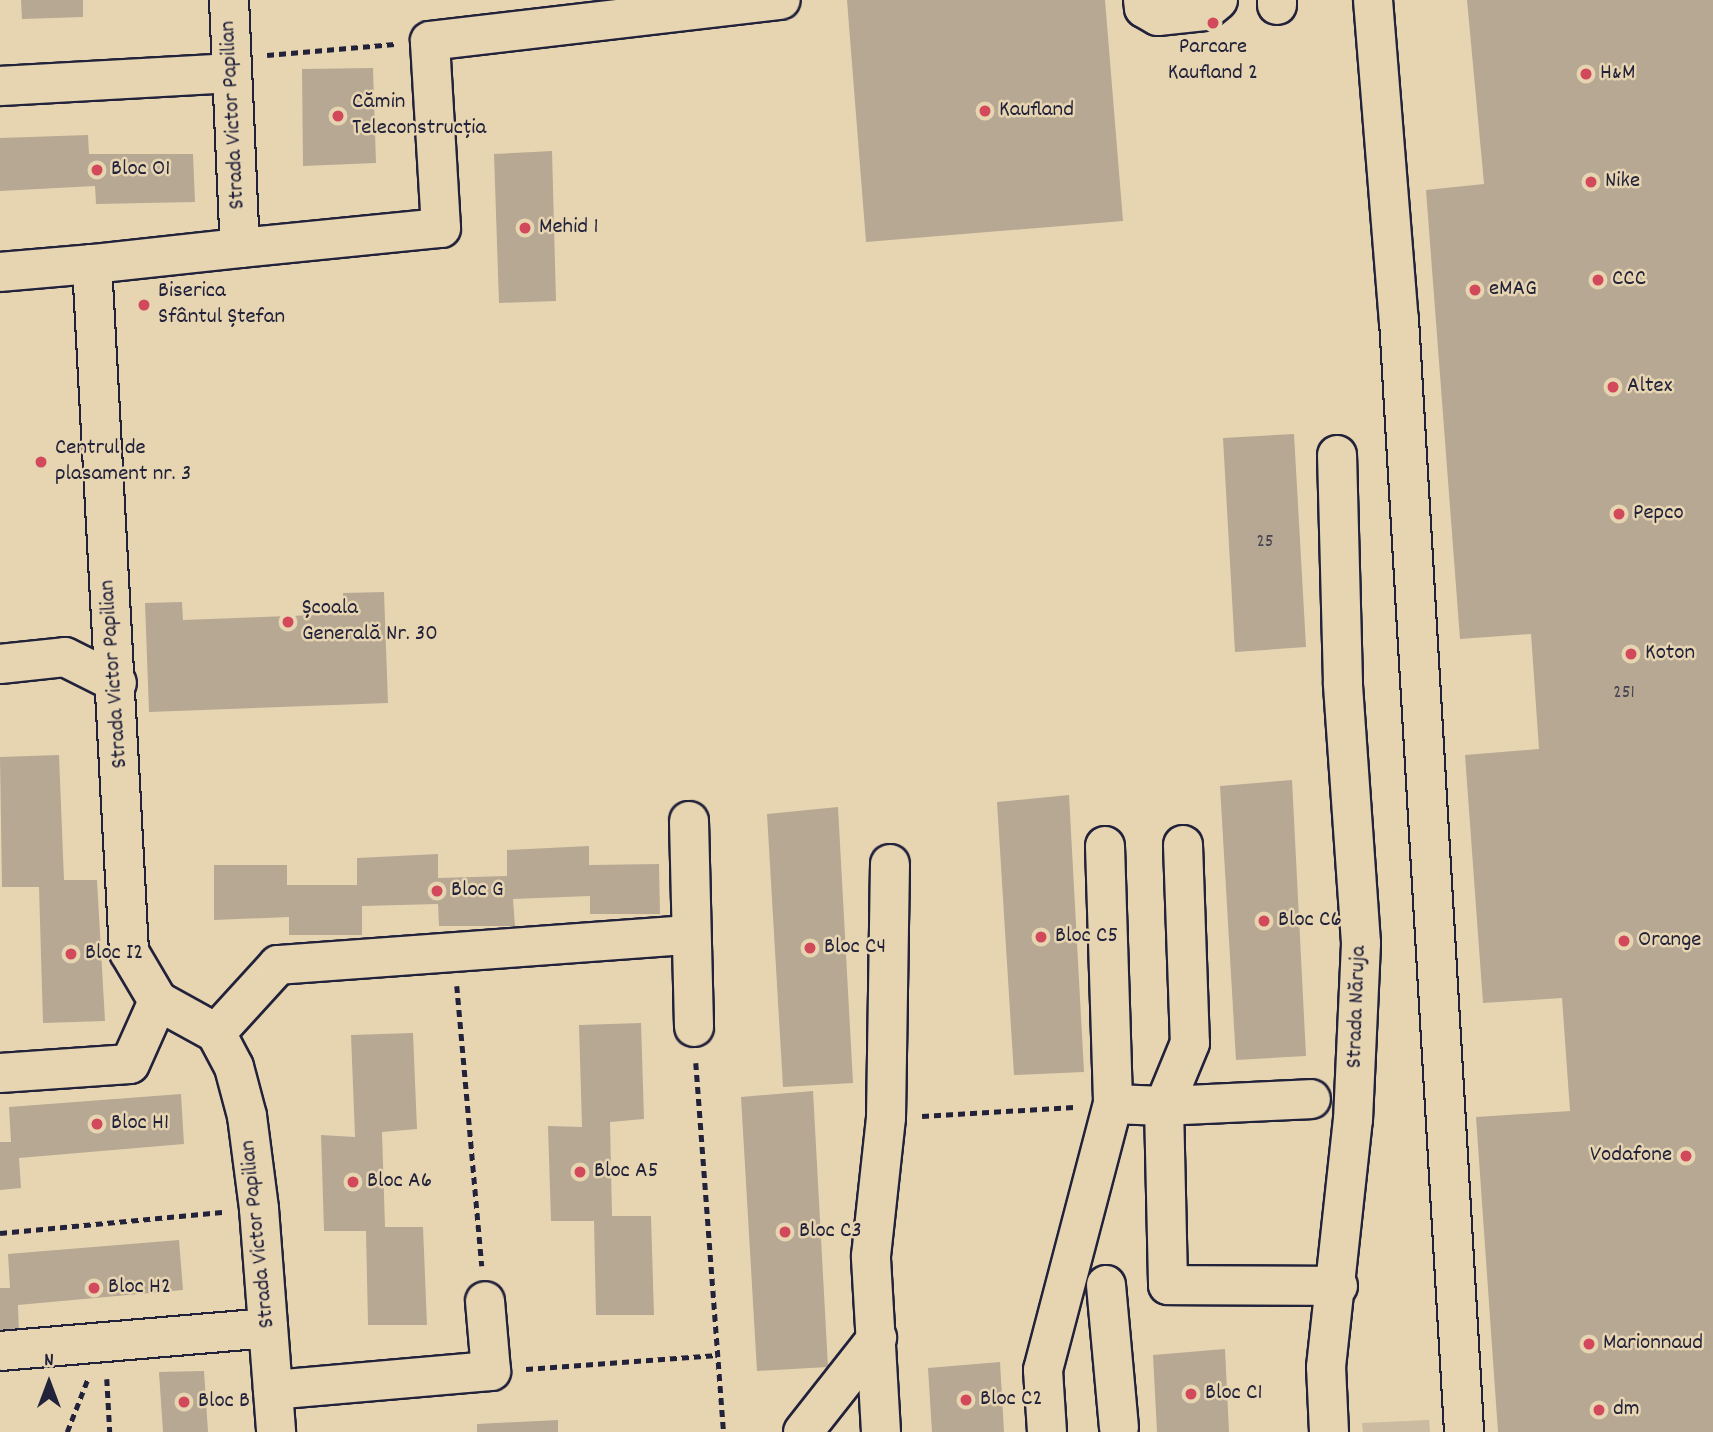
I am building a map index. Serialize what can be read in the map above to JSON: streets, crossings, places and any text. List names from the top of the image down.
{
  "streets": {
    "street": ["Strada Victor Papilian", "Strada Năruja"]
  },
  "places": [
    "Parcare Kaufland 2",
    "H&M",
    "Kaufland",
    "Cămin Teleconstrucția",
    "Bloc O1",
    "Nike",
    "Mehid 1",
    "CCC",
    "eMAG",
    "Biserica Sfântul Ștefan",
    "Altex",
    "Centrul de plasament nr. 3",
    "Pepco",
    "Școala Generală Nr. 30",
    "Koton",
    "Bloc G",
    "Bloc C6",
    "Bloc C5",
    "Orange",
    "Bloc C4",
    "Bloc I2",
    "Bloc H1",
    "Vodafone",
    "Bloc A5",
    "Bloc A6",
    "Bloc C3",
    "Bloc H2",
    "Marionnaud",
    "Bloc C1",
    "Bloc C2",
    "Bloc B",
    "dm"
  ],
  "house_numbers": ["25", "251"],
  "north": "top"
}
